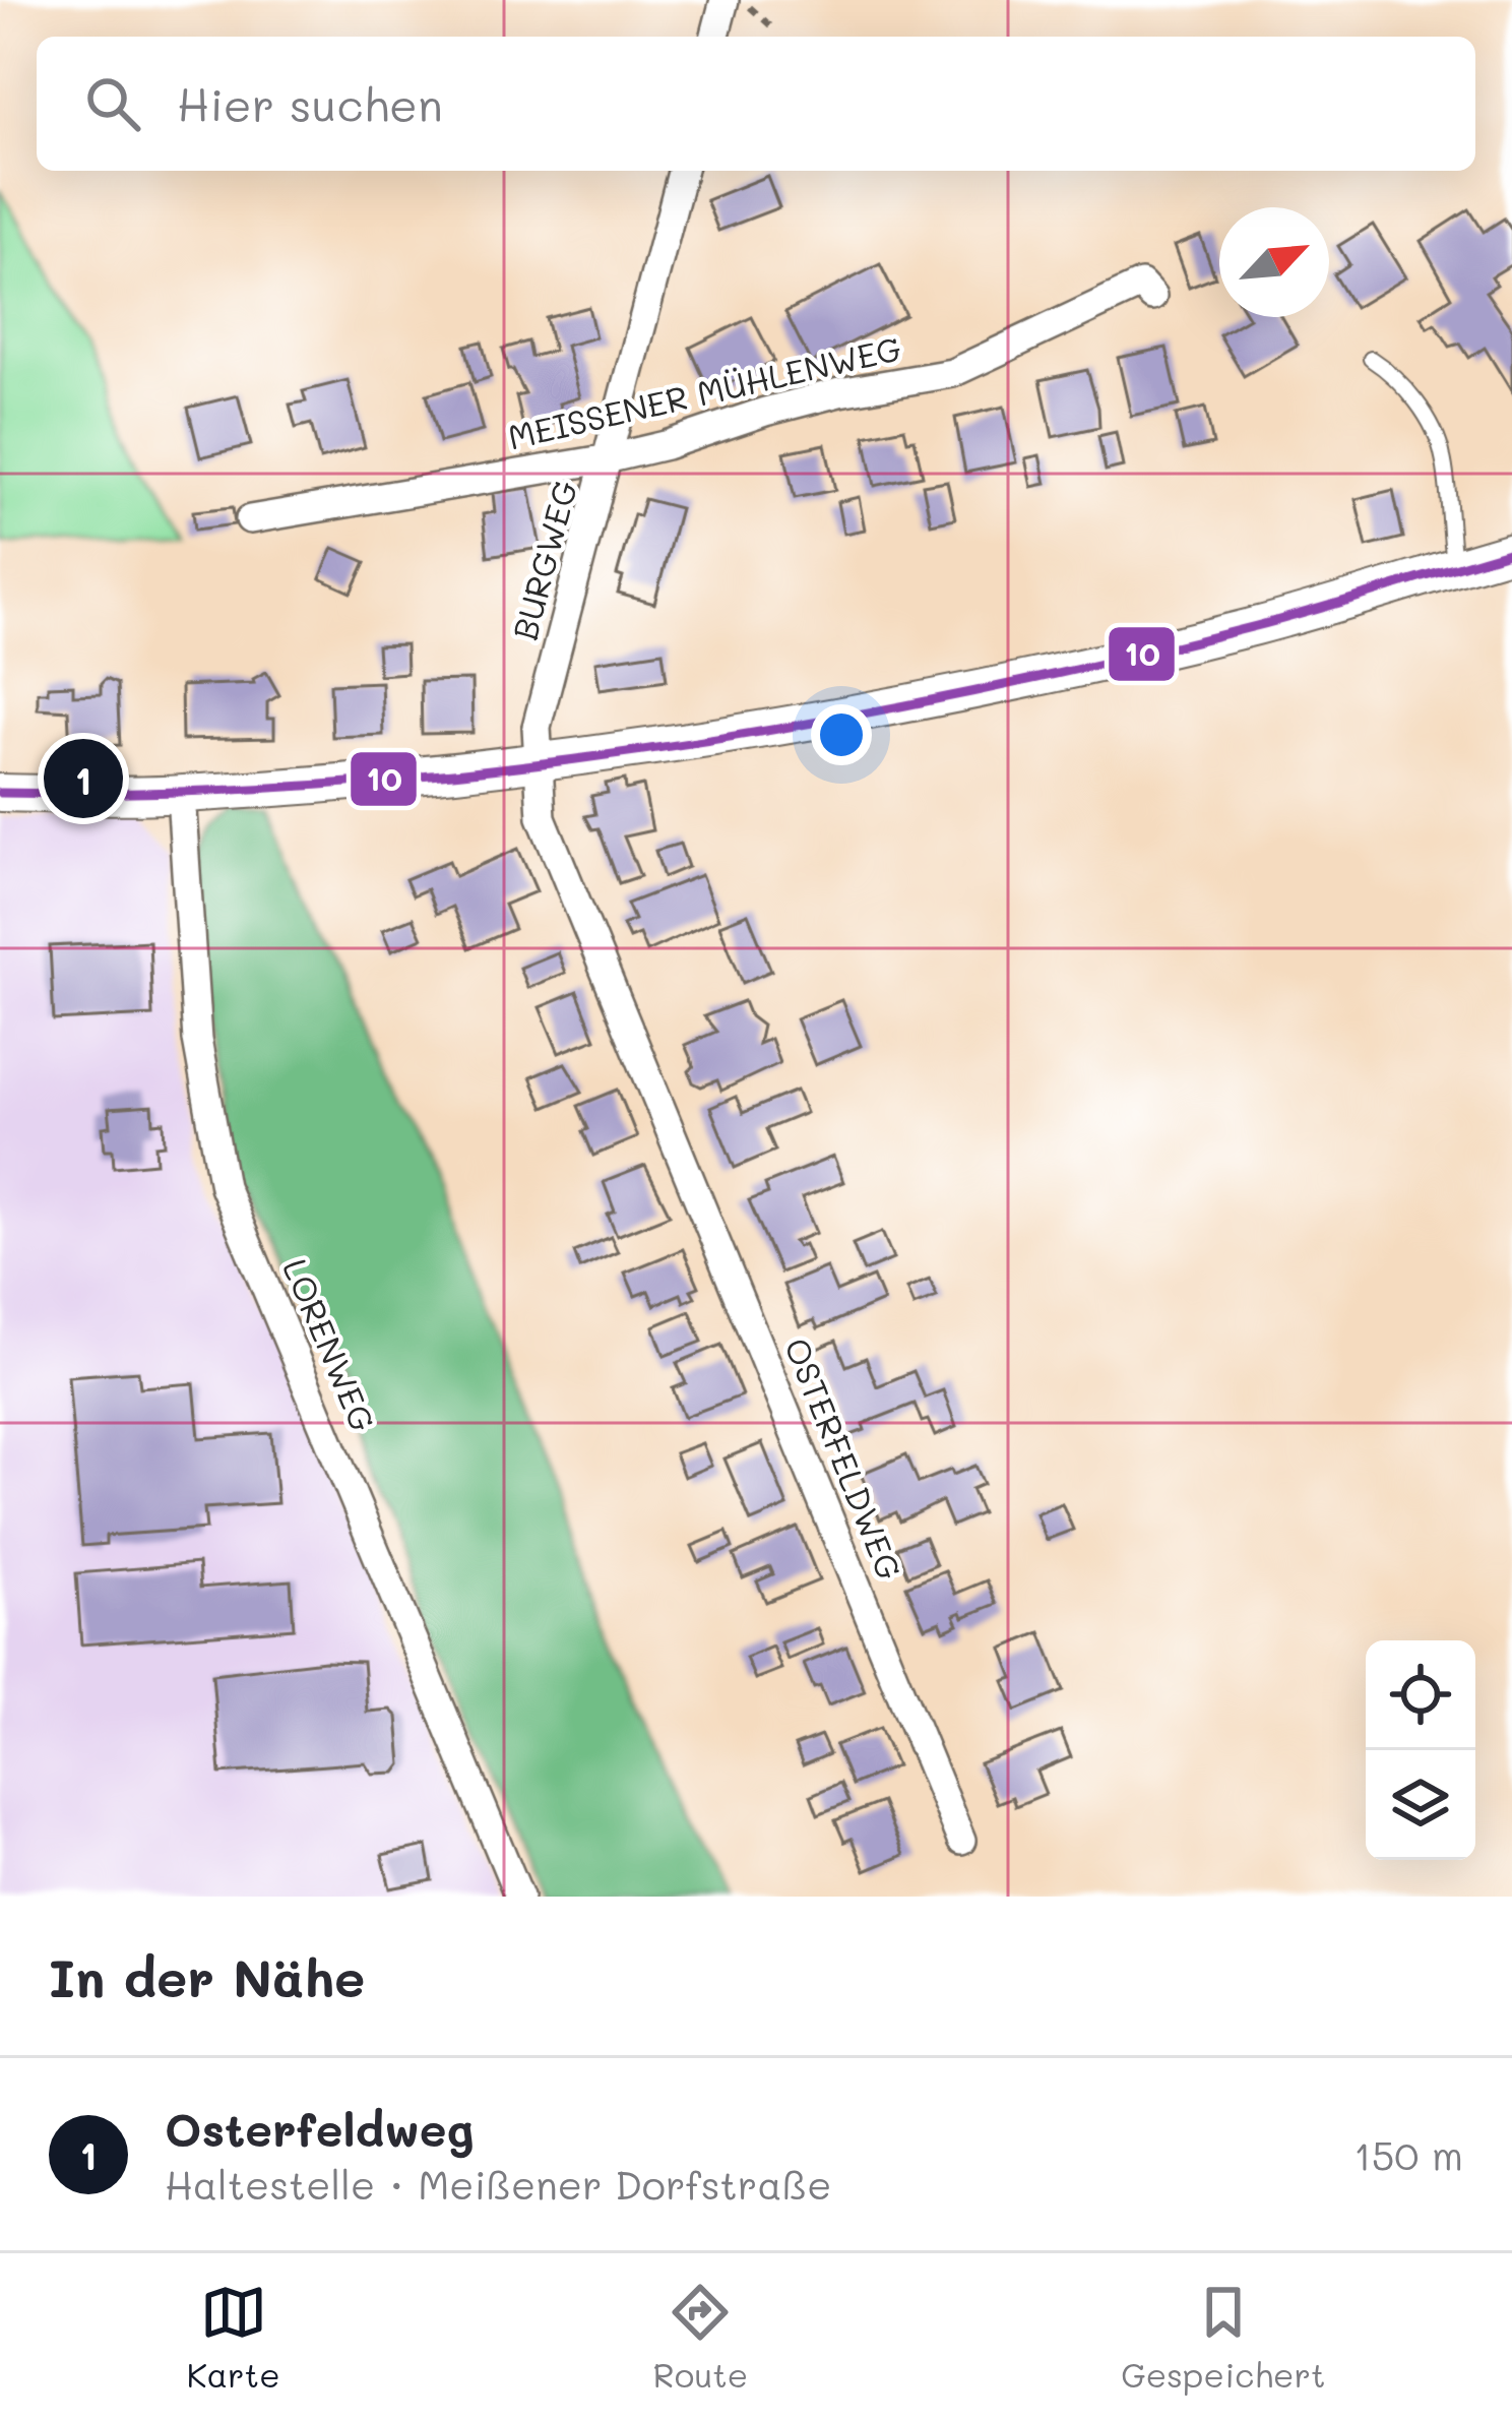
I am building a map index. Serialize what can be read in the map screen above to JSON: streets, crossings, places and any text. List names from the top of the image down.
{
  "streets": {
    "street": [
      "MEISSENER MÜHLENWEG",
      "BURGWEG",
      "LORENWEG",
      "OSTERFELDWEG"
    ]
  },
  "crossings": [
    ["MEISSENER MÜHLENWEG", "BURGWEG"],
    ["BURGWEG", "OSTERFELDWEG"]
  ],
  "lines": ["transit line 10"],
  "north": "top right",
  "page": {
    "search": "Hier suchen",
    "pins": "1",
    "heading": "In der Nähe",
    "list": [
      {
        "mark": "1",
        "name": "Osterfeldweg",
        "note": "Haltestelle · Meißener Dorfstraße",
        "value": "150 m"
      }
    ],
    "nav": ["Karte", "Route", "Gespeichert"]
  }
}
